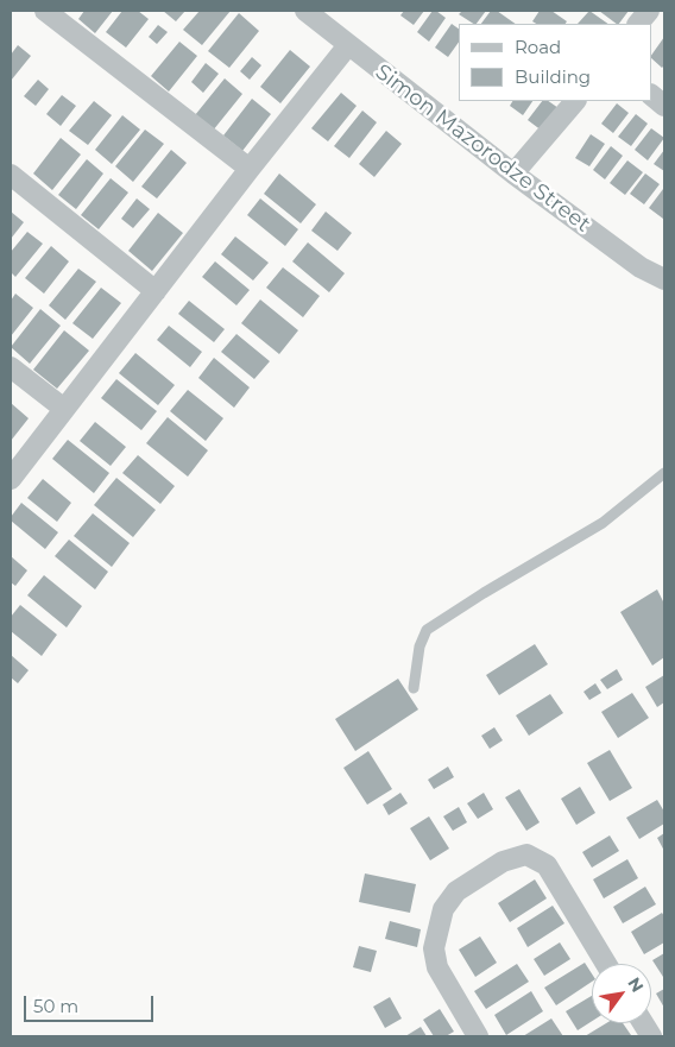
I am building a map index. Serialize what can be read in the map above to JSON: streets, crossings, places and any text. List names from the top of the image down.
{
  "streets": {
    "street": ["Simon Mazorodze Street"]
  },
  "legend": ["Road", "Building"],
  "scale_bar": "50 m",
  "north": "top right"
}
